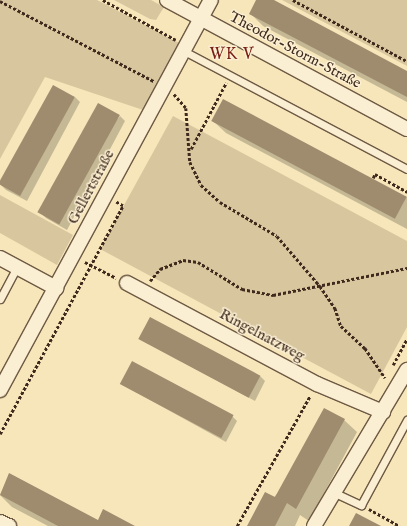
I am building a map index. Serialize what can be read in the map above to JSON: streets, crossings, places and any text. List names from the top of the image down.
{
  "streets": {
    "street": ["Theodor-Storm-Straße", "Gellertstraße", "Ringelnatzweg"]
  },
  "crossings": [
    ["Theodor-Storm-Straße", "Gellertstraße"]
  ],
  "districts": ["WK V"]
}
